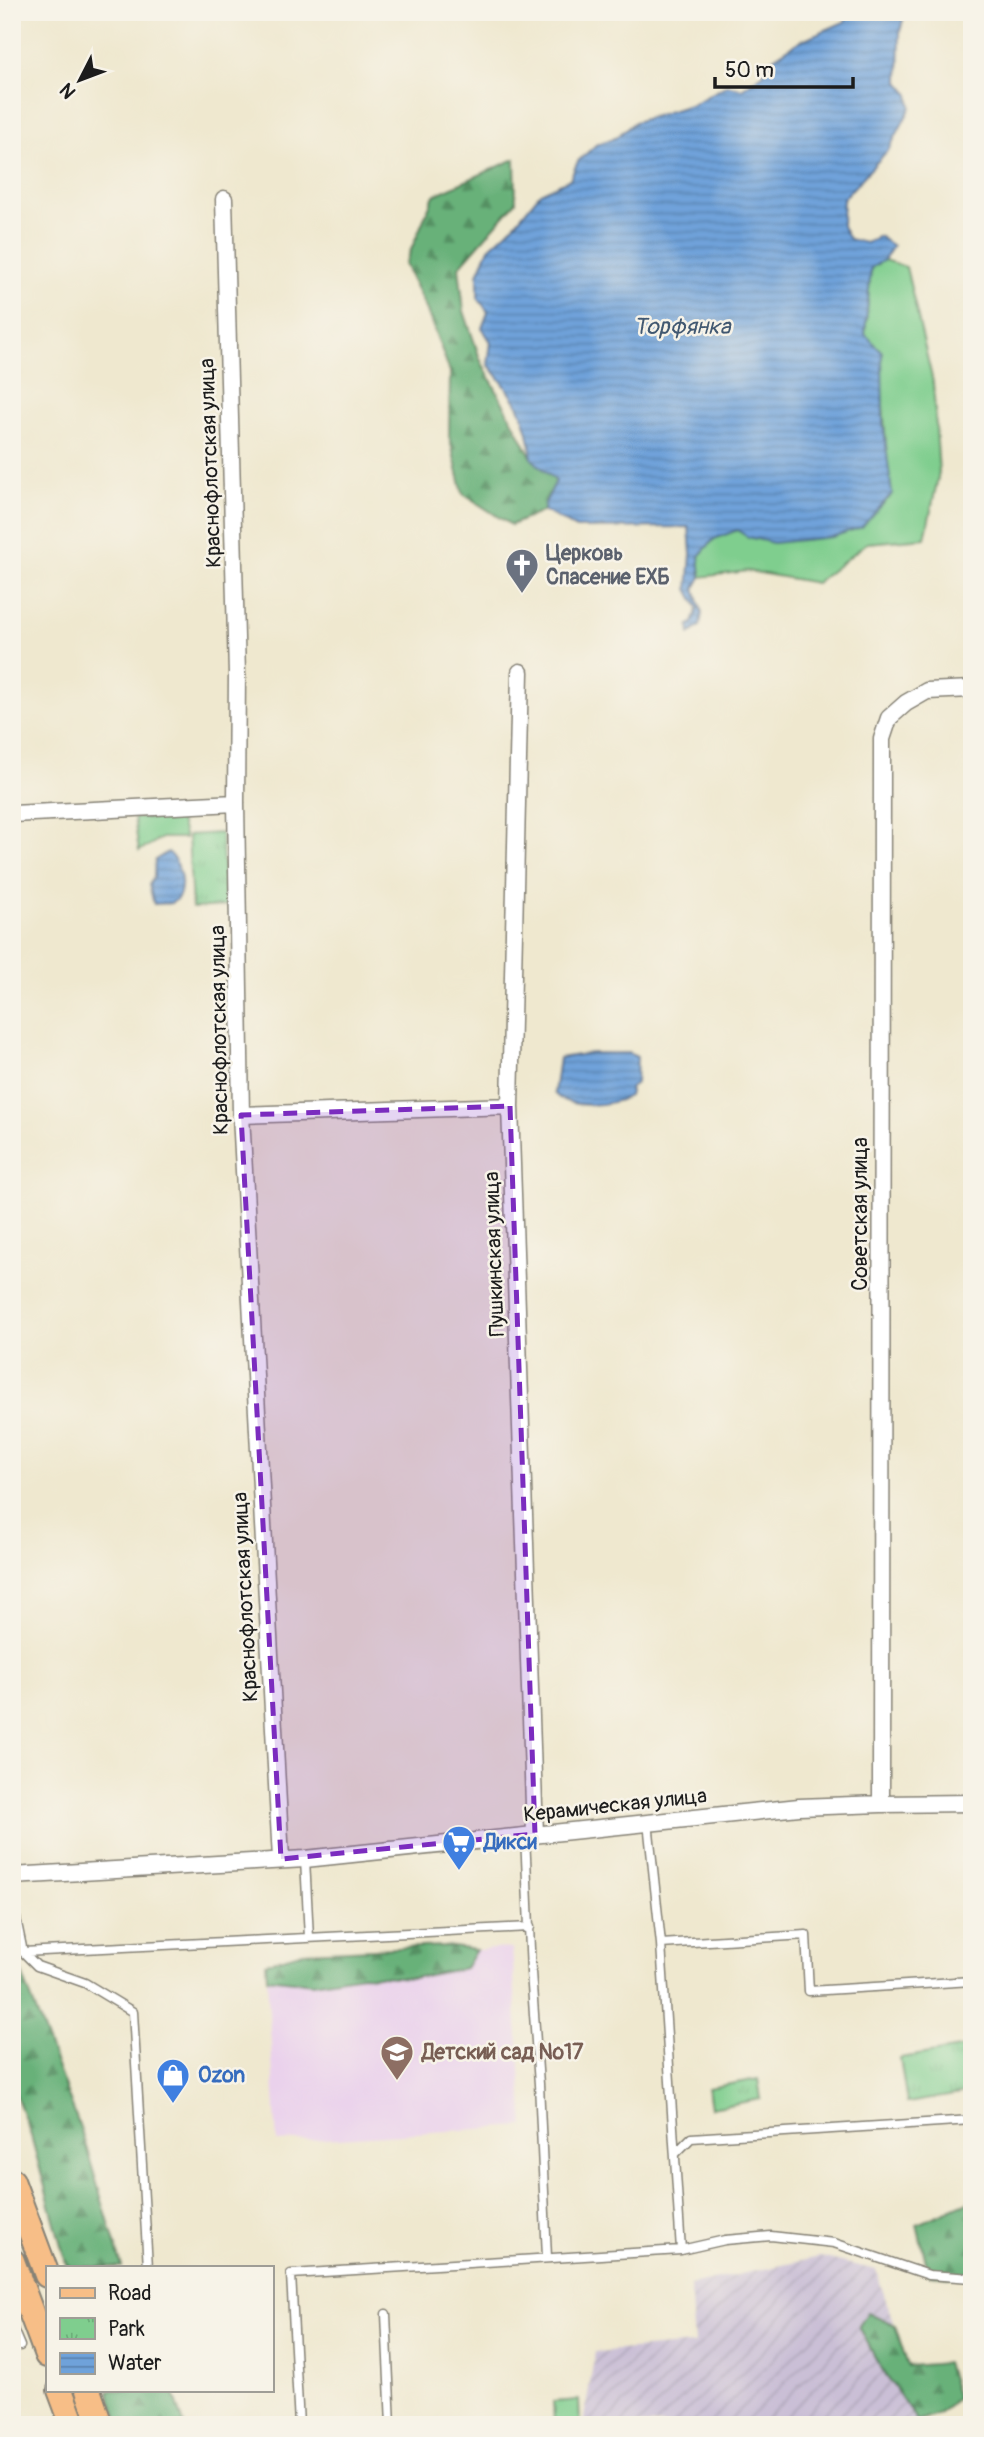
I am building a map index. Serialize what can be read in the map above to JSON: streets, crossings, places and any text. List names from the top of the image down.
{
  "streets": {
    "street": [
      "Краснофлотская улица",
      "Советская улица",
      "Пушкинская улица",
      "Керамическая улица"
    ]
  },
  "crossings": [
    ["Краснофлотская улица", "Керамическая улица"],
    ["Советская улица", "Керамическая улица"],
    ["Пушкинская улица", "Керамическая улица"]
  ],
  "water": ["Торфянка"],
  "places": {
    "church": ["Церковь Спасение ЕХБ"],
    "supermarket": ["Дикси"],
    "school or university": ["Детский сад №17"],
    "shop": ["Ozon"]
  },
  "legend": ["Road", "Park", "Water"],
  "scale_bar": "50 m",
  "north": "bottom left"
}
